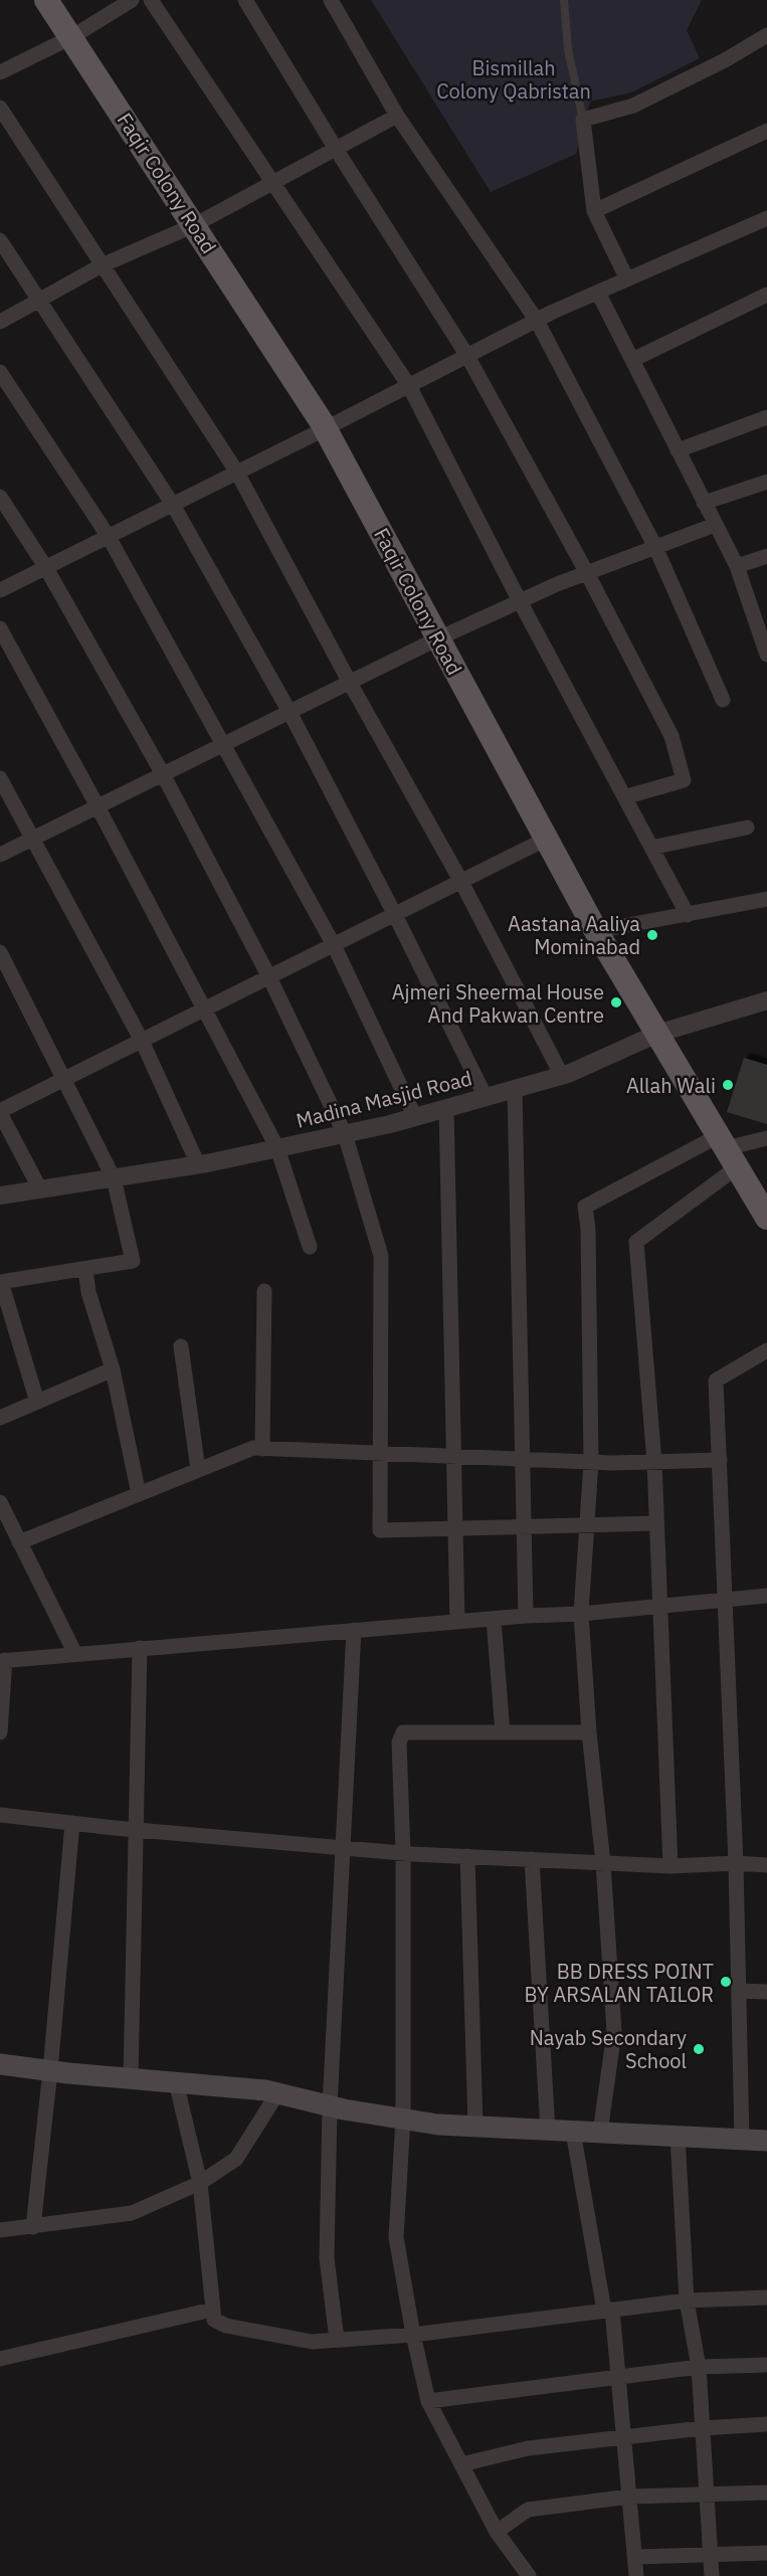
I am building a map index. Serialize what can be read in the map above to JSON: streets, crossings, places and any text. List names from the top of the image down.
{
  "streets": {
    "main road": ["Faqir Colony Road"],
    "street": ["Madina Masjid Road"]
  },
  "crossings": [
    ["Faqir Colony Road", "Madina Masjid Road"]
  ],
  "parks": ["Bismillah Colony Qabristan"],
  "places": [
    "Aastana Aaliya Mominabad",
    "Ajmeri Sheermal House And Pakwan Centre",
    "Allah Wali",
    "BB DRESS POINT BY ARSALAN TAILOR",
    "Nayab Secondary School"
  ]
}
